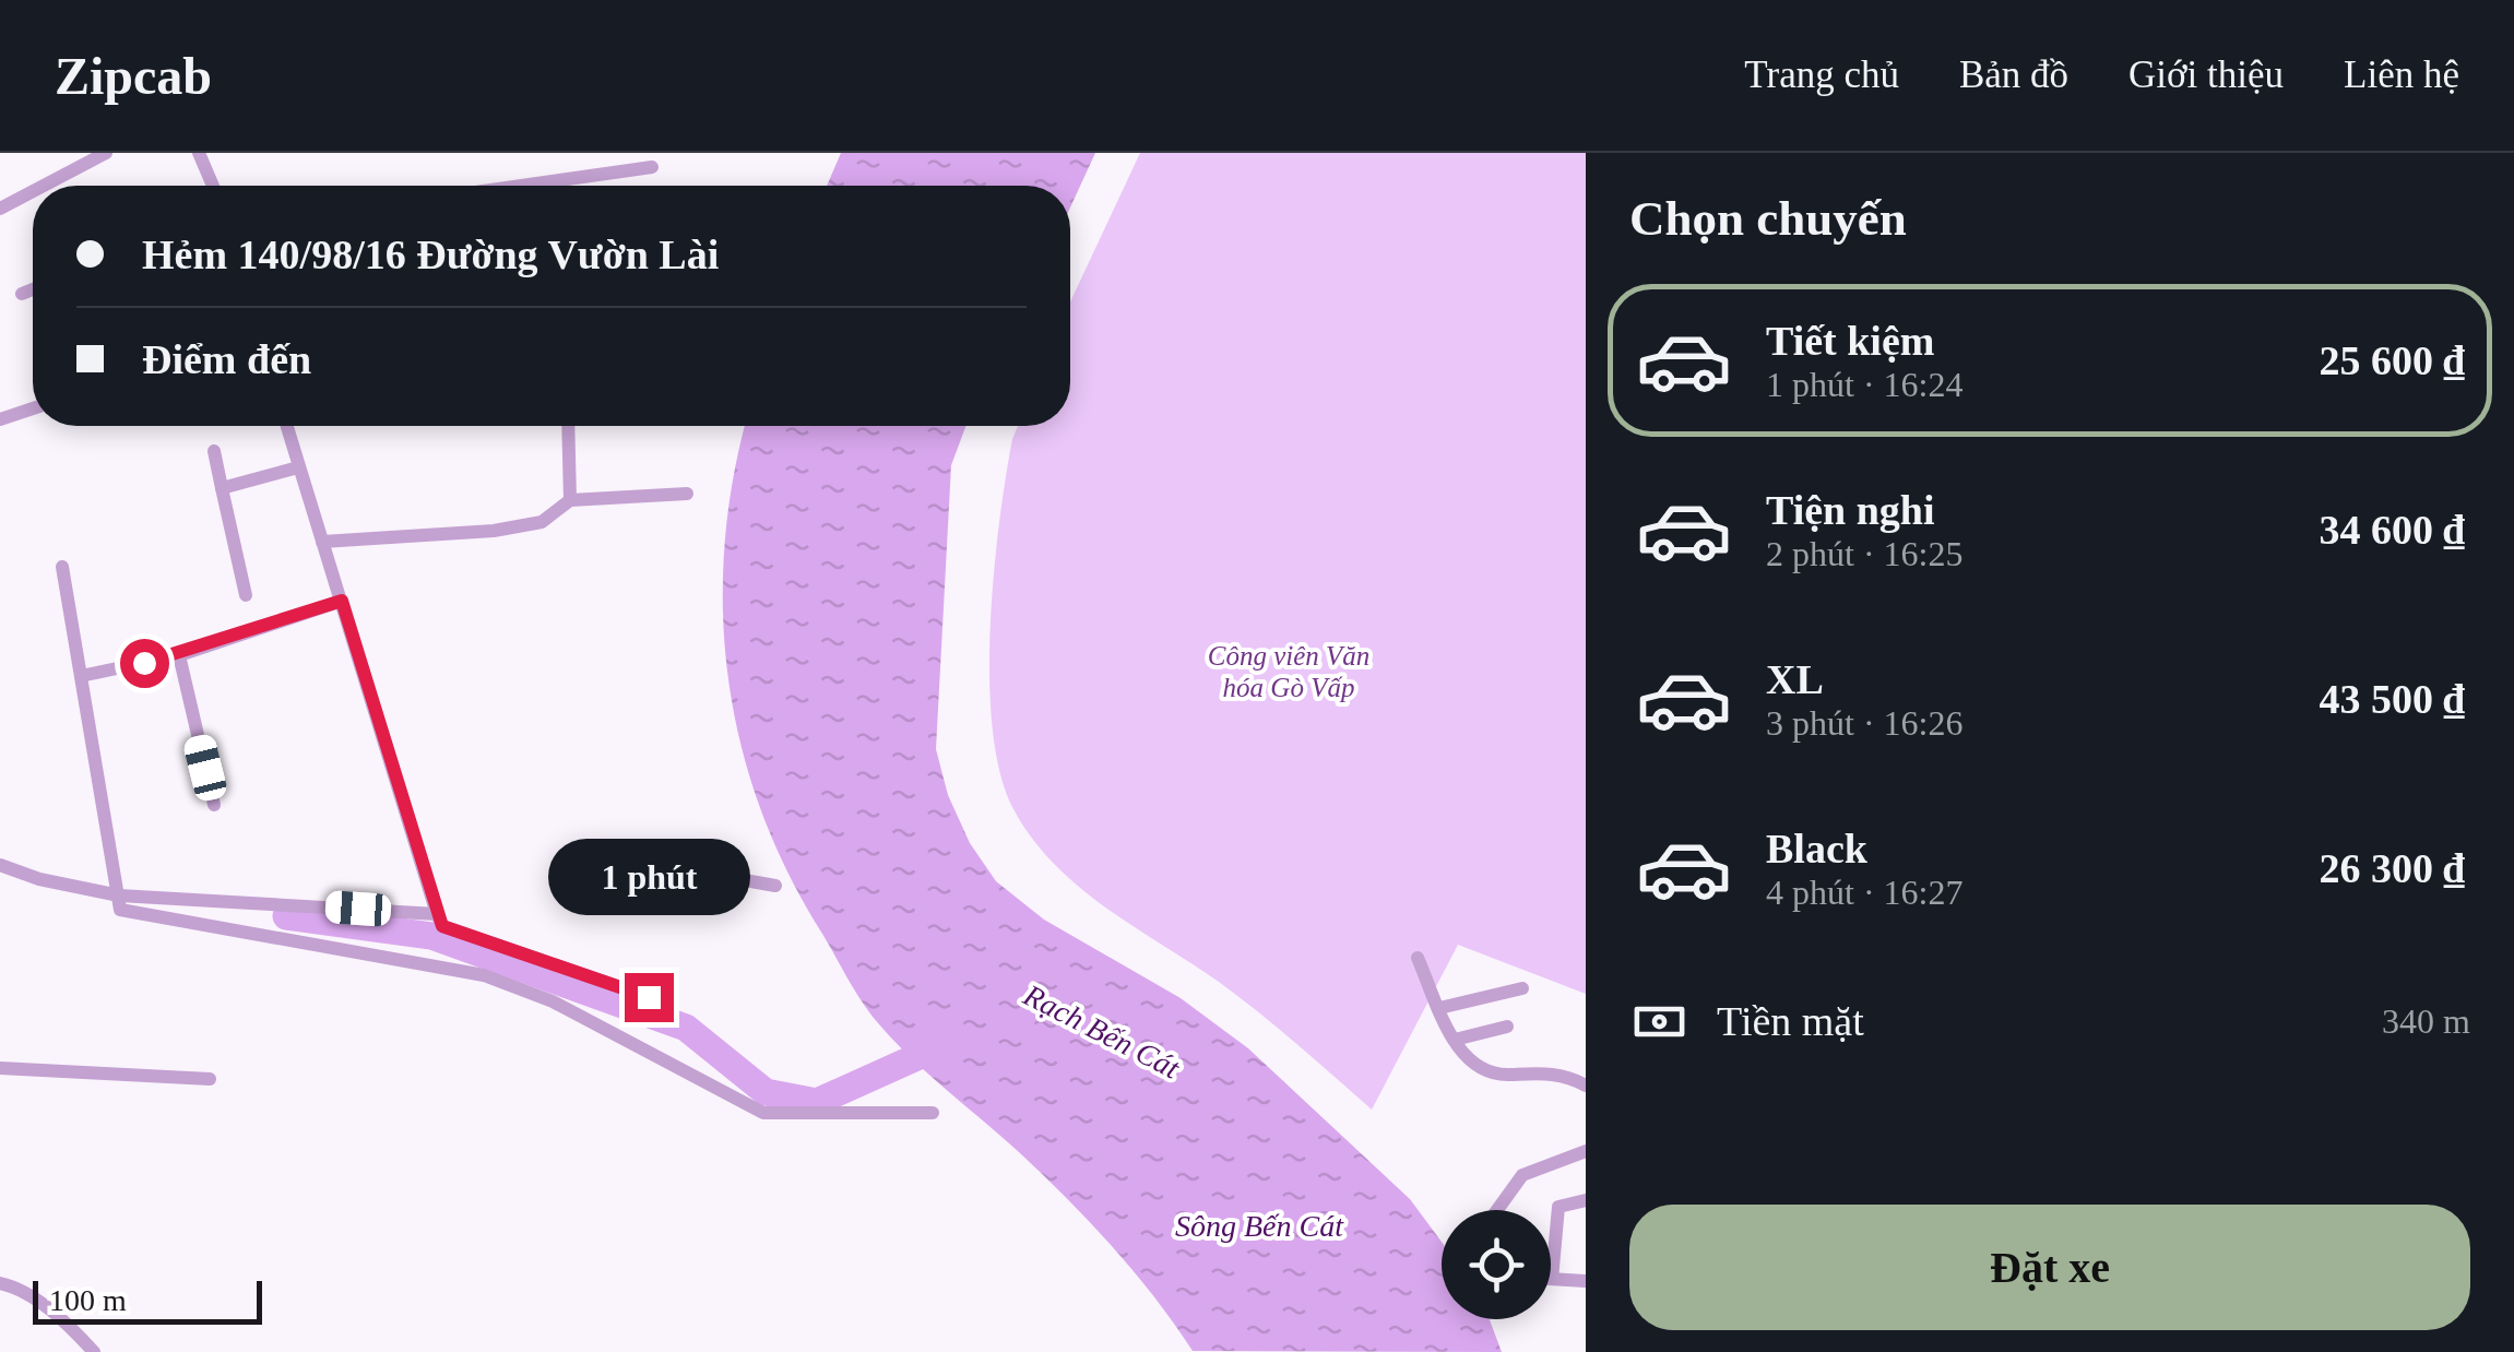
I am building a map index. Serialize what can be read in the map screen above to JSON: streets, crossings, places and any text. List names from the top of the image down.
{
  "water": ["Rạch Bến Cát", "Sông Bến Cát"],
  "parks": ["Công viên Văn hóa Gò Vấp"],
  "scale_bar": "100 m",
  "page": {
    "header": "Zipcab",
    "nav": [
      "Trang chủ",
      "Bản đồ",
      "Giới thiệu",
      "Liên hệ"
    ],
    "heading": "Chọn chuyến",
    "banner": ["Hẻm 140/98/16 Đường Vườn Lài", "Điểm đến"],
    "list": [
      {
        "name": "Tiết kiệm",
        "note": "1 phút · 16:24",
        "value": "25 600 ₫"
      },
      {
        "name": "Tiện nghi",
        "note": "2 phút · 16:25",
        "value": "34 600 ₫"
      },
      {
        "name": "XL",
        "note": "3 phút · 16:26",
        "value": "43 500 ₫"
      },
      {
        "name": "Black",
        "note": "4 phút · 16:27",
        "value": "26 300 ₫"
      }
    ],
    "bubble": "1 phút",
    "pay": ["Tiền mặt", "340 m"],
    "buttons": "Đặt xe",
    "scale": "100 m"
  }
}
